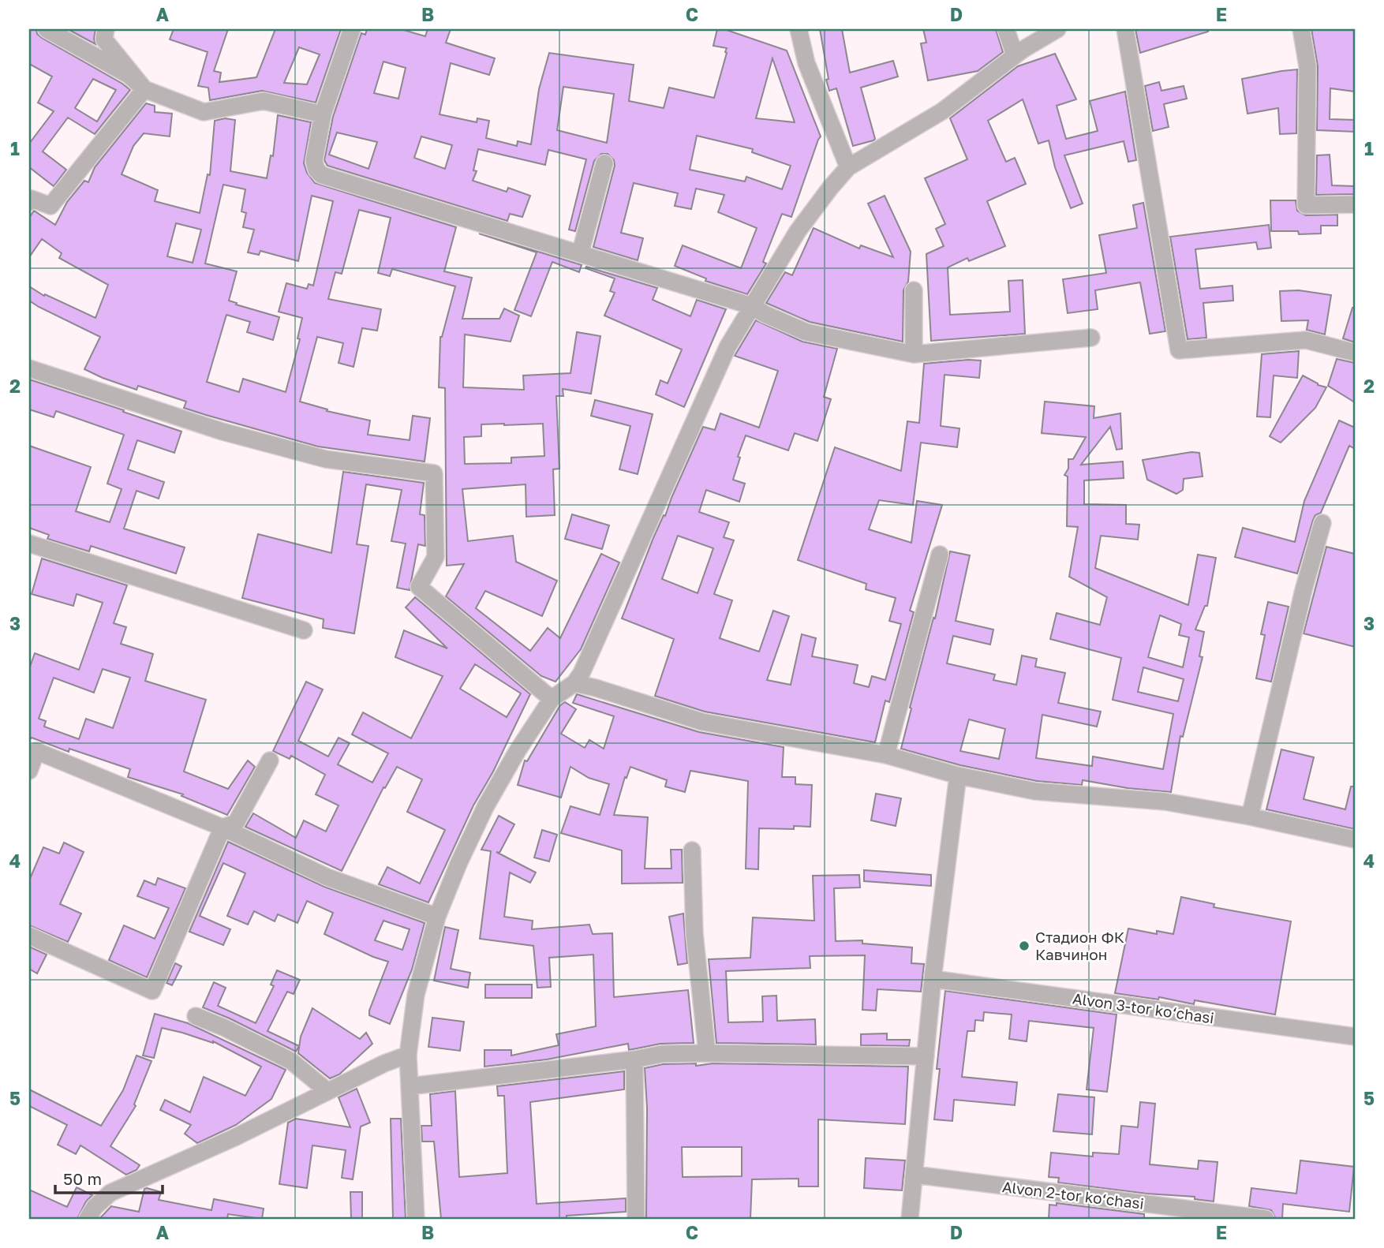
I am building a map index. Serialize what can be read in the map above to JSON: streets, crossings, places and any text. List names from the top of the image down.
{
  "streets": {
    "street": ["Alvon 3-tor ko‘chasi", "Alvon 2-tor ko‘chasi"]
  },
  "places": ["Стадион ФК Кавчинон"],
  "scale_bar": "50 m",
  "grid": {
    "columns": [
      "A",
      "B",
      "C",
      "D",
      "E"
    ],
    "rows": [
      "1",
      "2",
      "3",
      "4",
      "5"
    ]
  }
}
